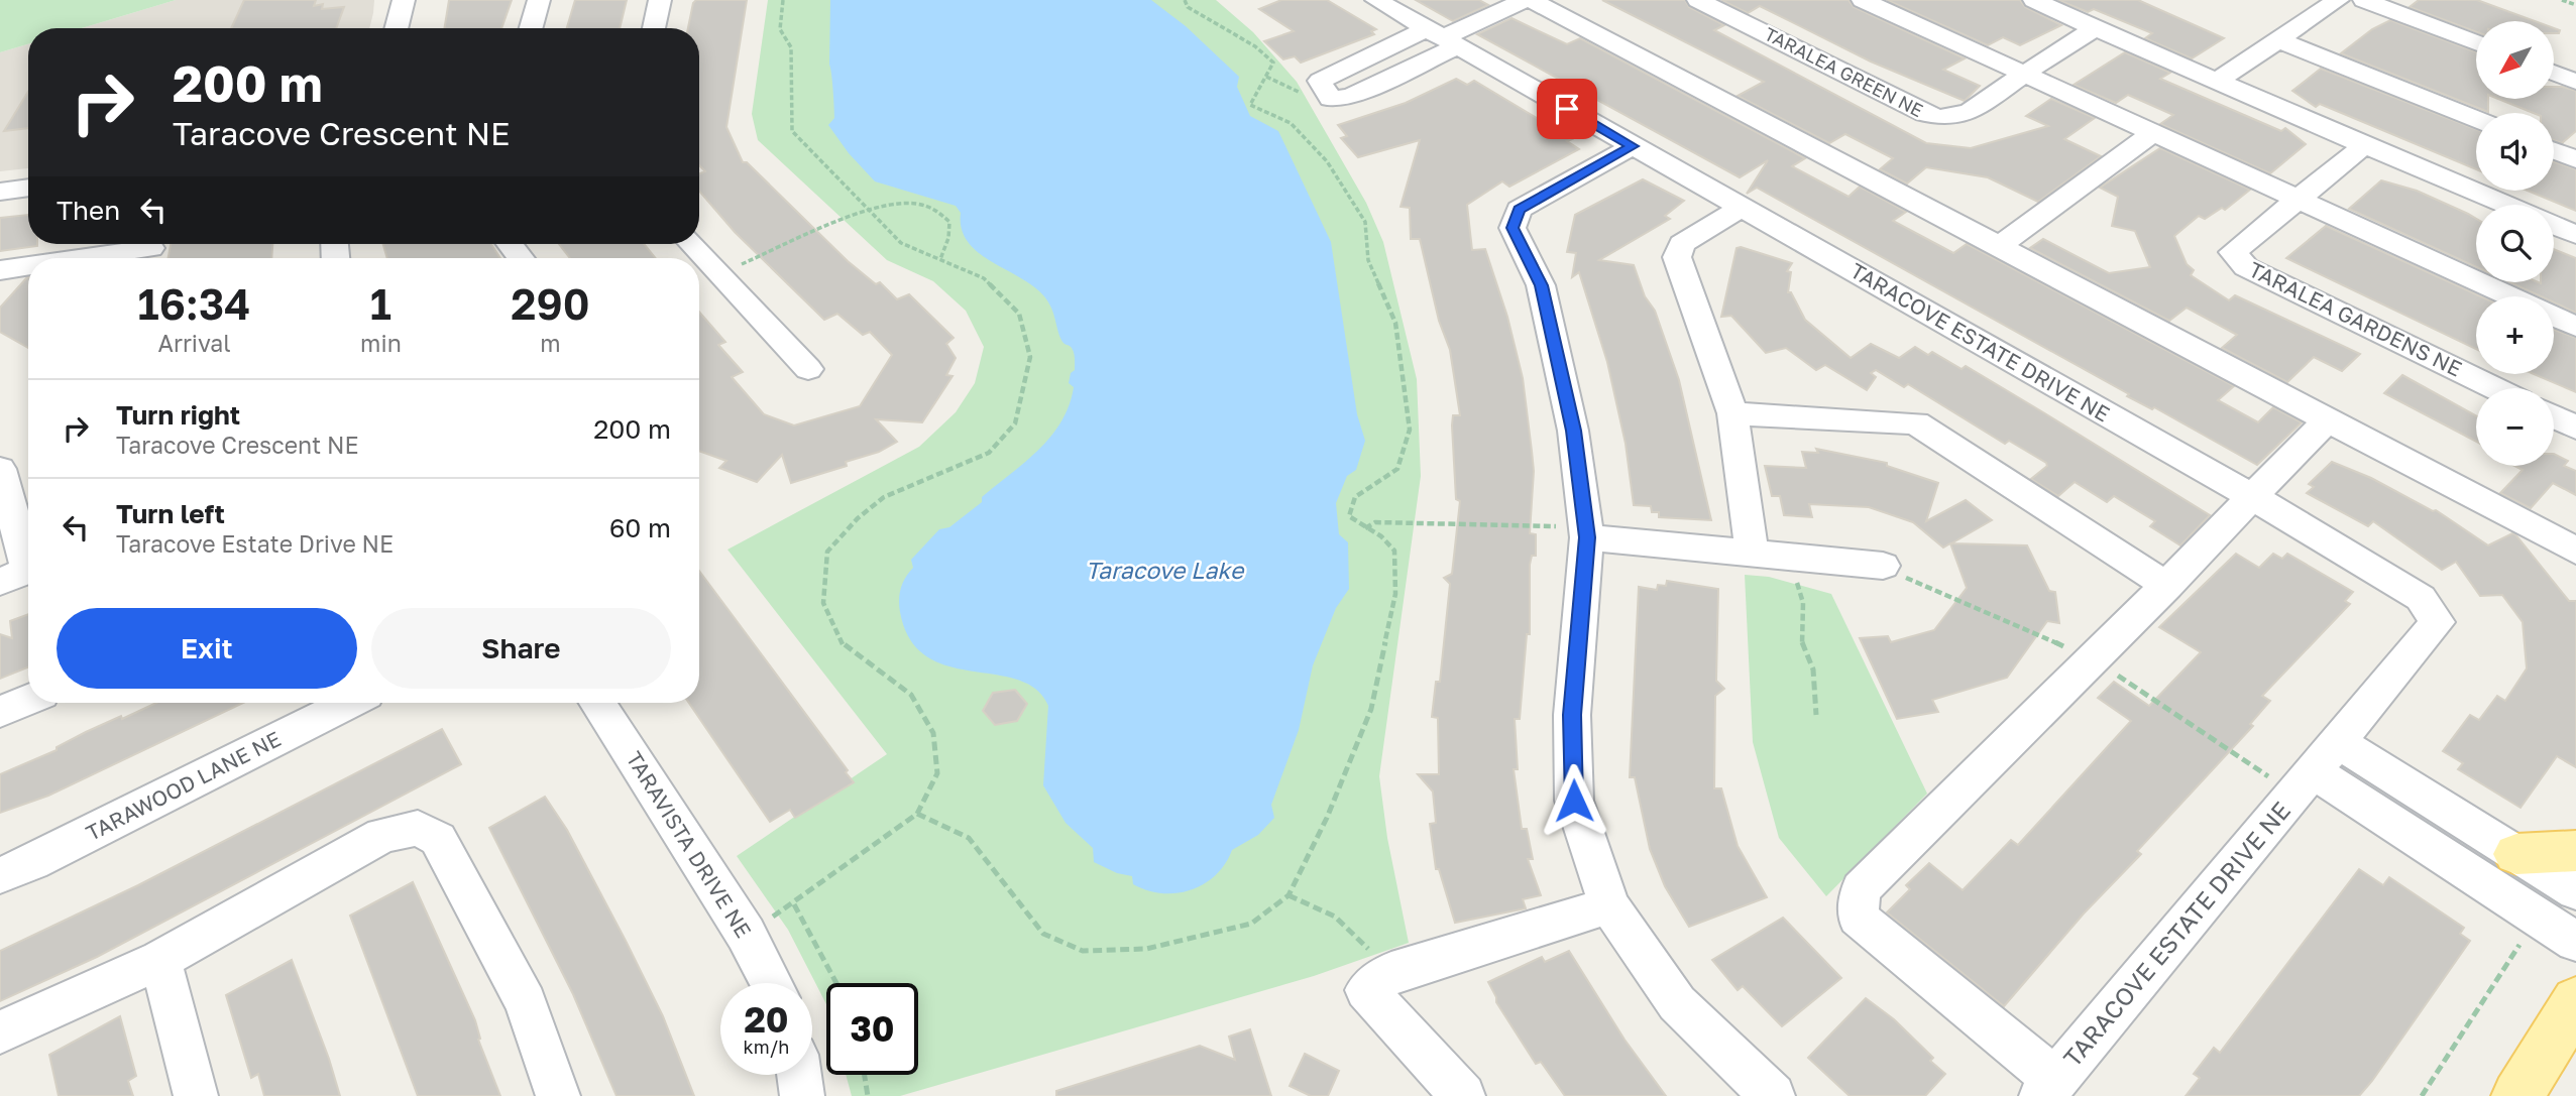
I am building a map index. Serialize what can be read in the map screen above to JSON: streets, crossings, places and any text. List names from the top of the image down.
{
  "streets": {
    "street": [
      "TARALEA GREEN NE",
      "TARALEA GARDENS NE",
      "TARACOVE ESTATE DRIVE NE",
      "TARAWOOD LANE NE",
      "TARAVISTA DRIVE NE"
    ]
  },
  "water": ["Taracove Lake"],
  "north": "bottom left",
  "page": {
    "map_buttons": ["+", "−"],
    "turn": ["200 m", "Taracove Crescent NE"],
    "then": "Then",
    "eta": [
      "16:34",
      "Arrival",
      "1",
      "min",
      "290",
      "m"
    ],
    "list": [
      {
        "name": "Turn right",
        "note": "Taracove Crescent NE",
        "value": "200 m"
      },
      {
        "name": "Turn left",
        "note": "Taracove Estate Drive NE",
        "value": "60 m"
      }
    ],
    "buttons": ["Exit", "Share"],
    "speed": "20 km/h",
    "limit": "30"
  }
}
